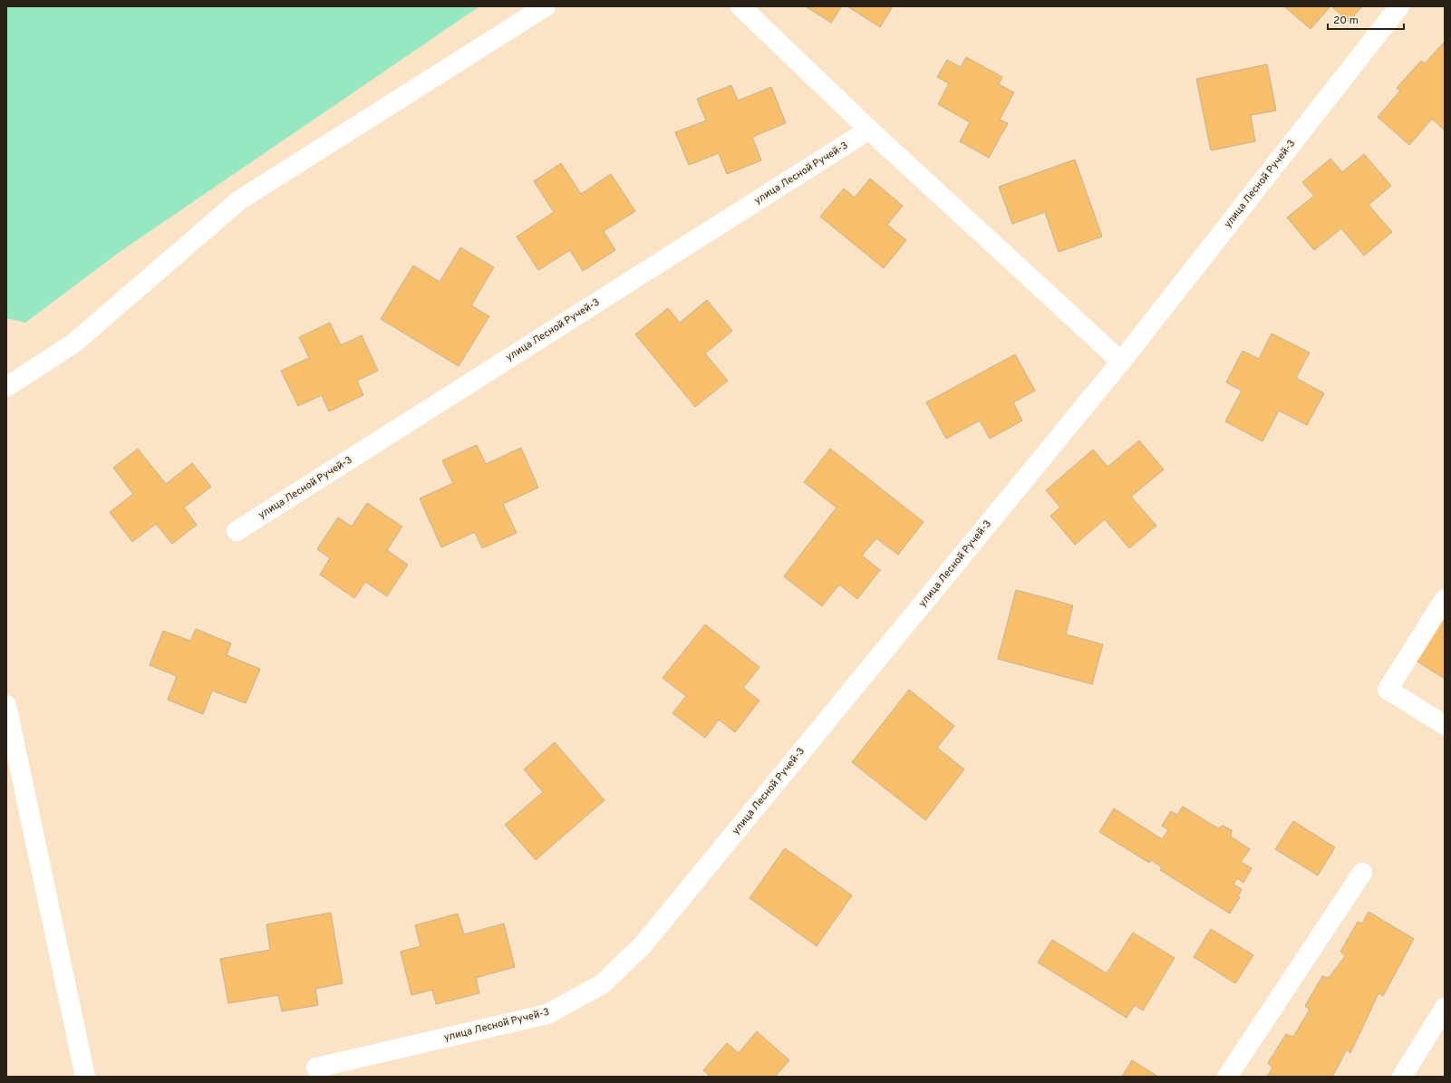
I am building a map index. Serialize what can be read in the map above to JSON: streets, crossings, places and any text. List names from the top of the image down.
{
  "streets": {
    "street": ["улица Лесной Ручей-3"]
  },
  "scale_bar": "20 m"
}
